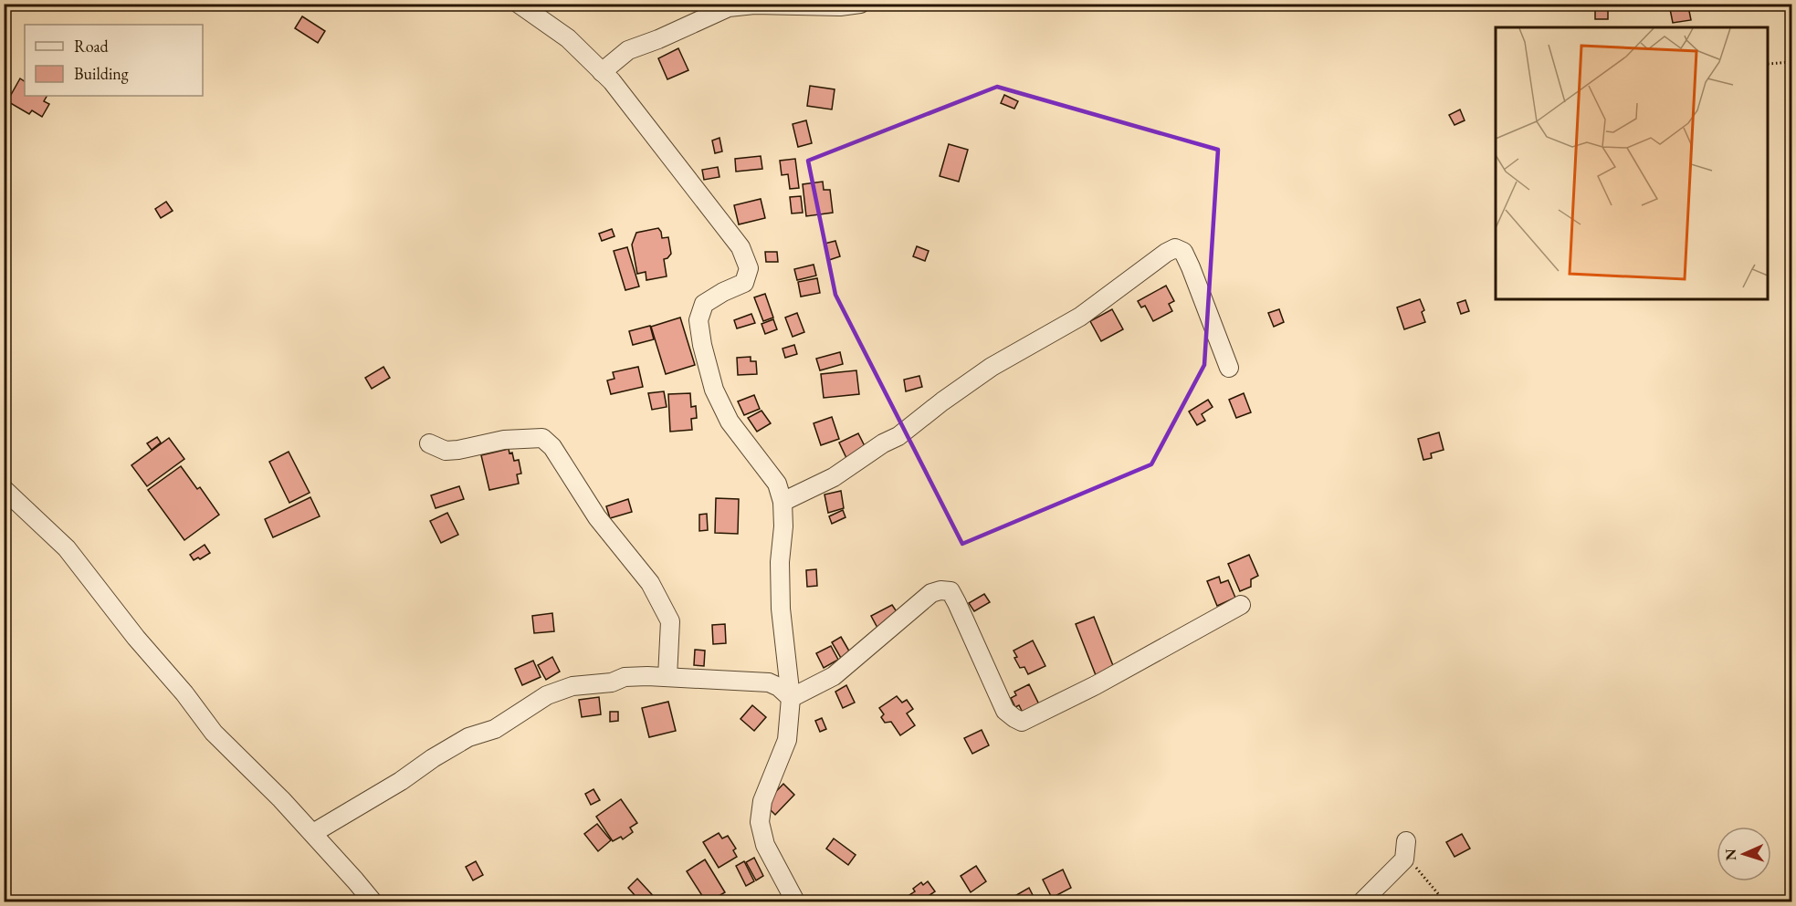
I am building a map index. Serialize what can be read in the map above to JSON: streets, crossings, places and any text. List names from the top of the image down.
{
  "legend": ["Road", "Building"],
  "north": "left"
}
